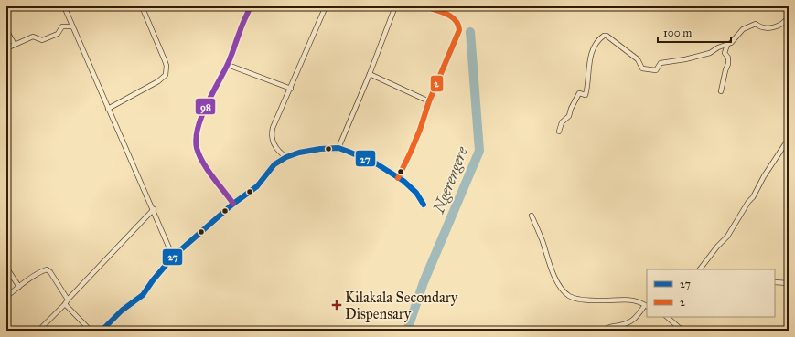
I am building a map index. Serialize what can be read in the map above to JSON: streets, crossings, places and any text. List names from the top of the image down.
{
  "water": ["Ngerengere"],
  "places": {
    "health": ["Kilakala Secondary Dispensary"]
  },
  "lines": ["transit line 2", "transit line 98", "transit line 27"],
  "legend": ["27", "2"],
  "scale_bar": "100 m"
}
